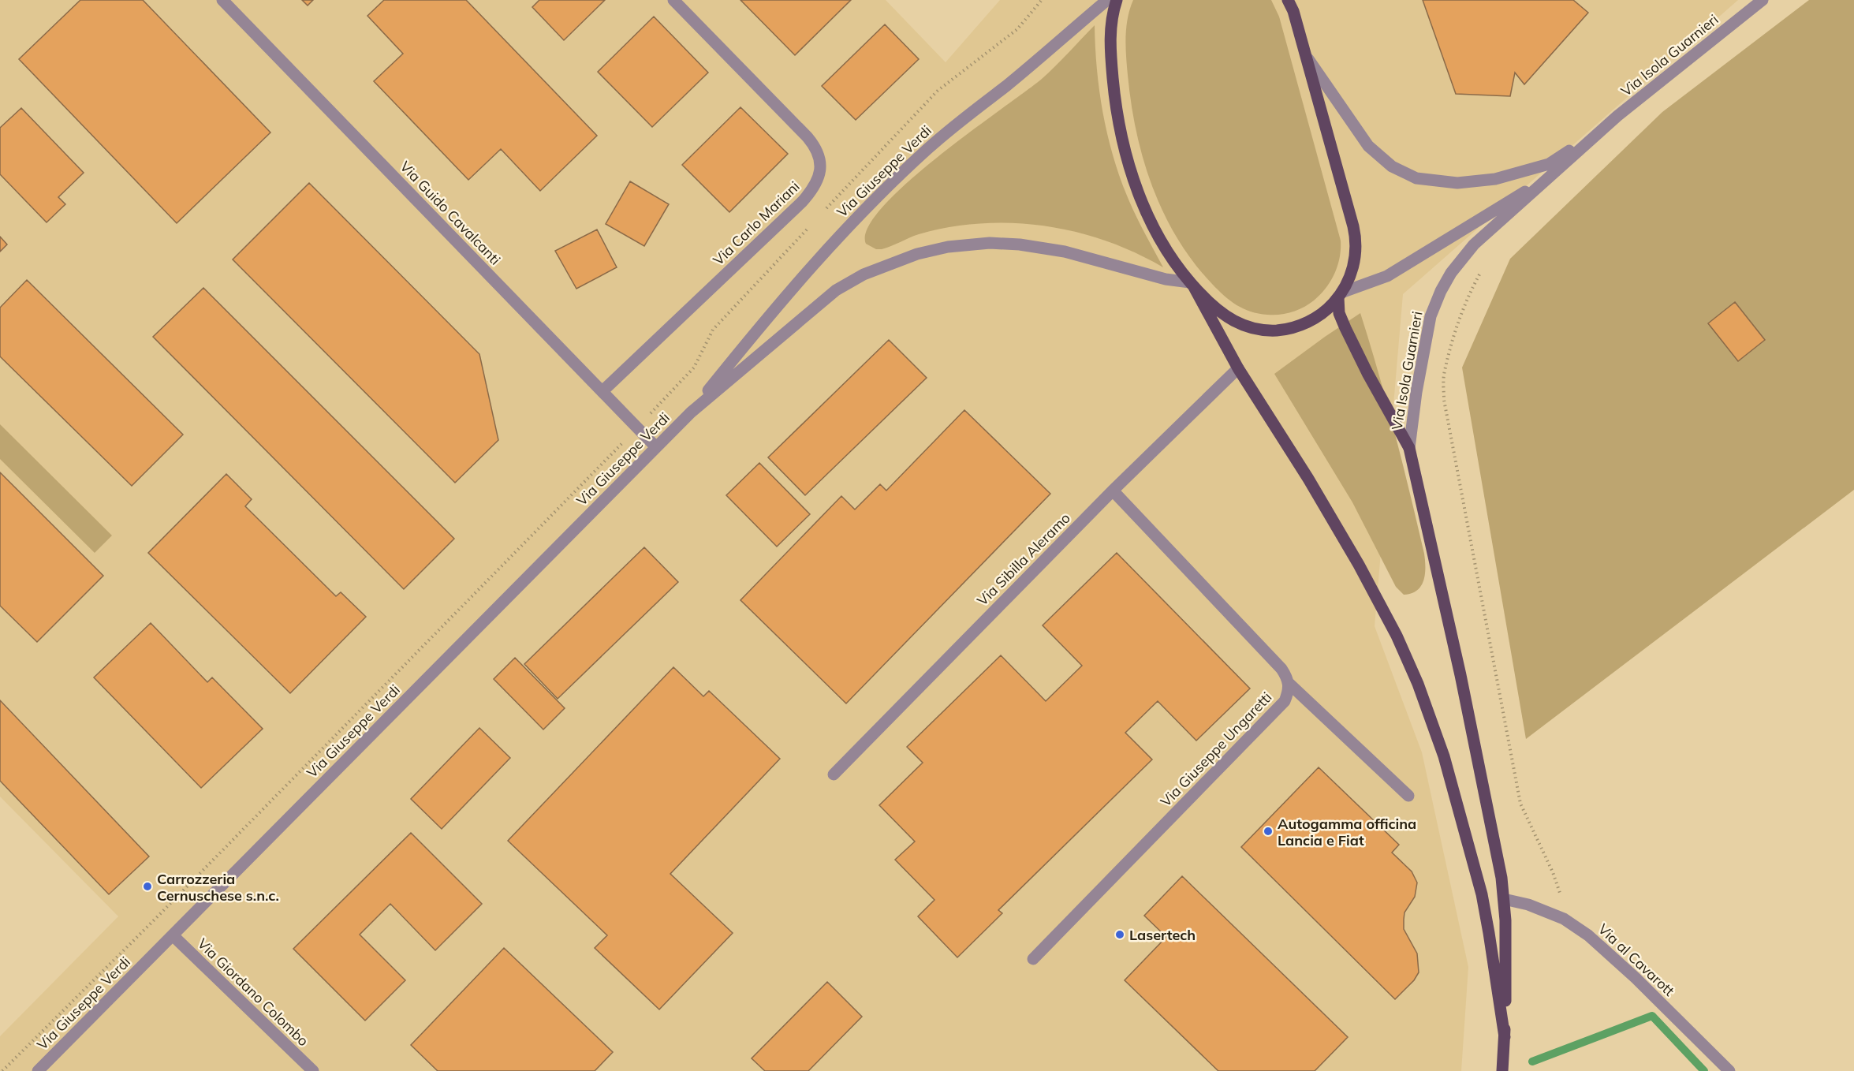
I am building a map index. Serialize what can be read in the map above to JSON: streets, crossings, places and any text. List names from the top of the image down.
{
  "streets": {
    "street": [
      "Via Isola Guarnieri",
      "Via Giuseppe Verdi",
      "Via Guido Cavalcanti",
      "Via Carlo Mariani",
      "Via Sibilla Aleramo",
      "Via Giuseppe Ungaretti",
      "Via al Cavarott",
      "Via Giordano Colombo"
    ]
  },
  "crossings": [
    ["Via Giuseppe Verdi", "Via Guido Cavalcanti"],
    ["Via Giuseppe Verdi", "Via Giordano Colombo"],
    ["Via Guido Cavalcanti", "Via Carlo Mariani"]
  ],
  "places": ["Autogamma officina Lancia e Fiat", "Carrozzeria Cernuschese s.n.c.", "Lasertech"]
}
